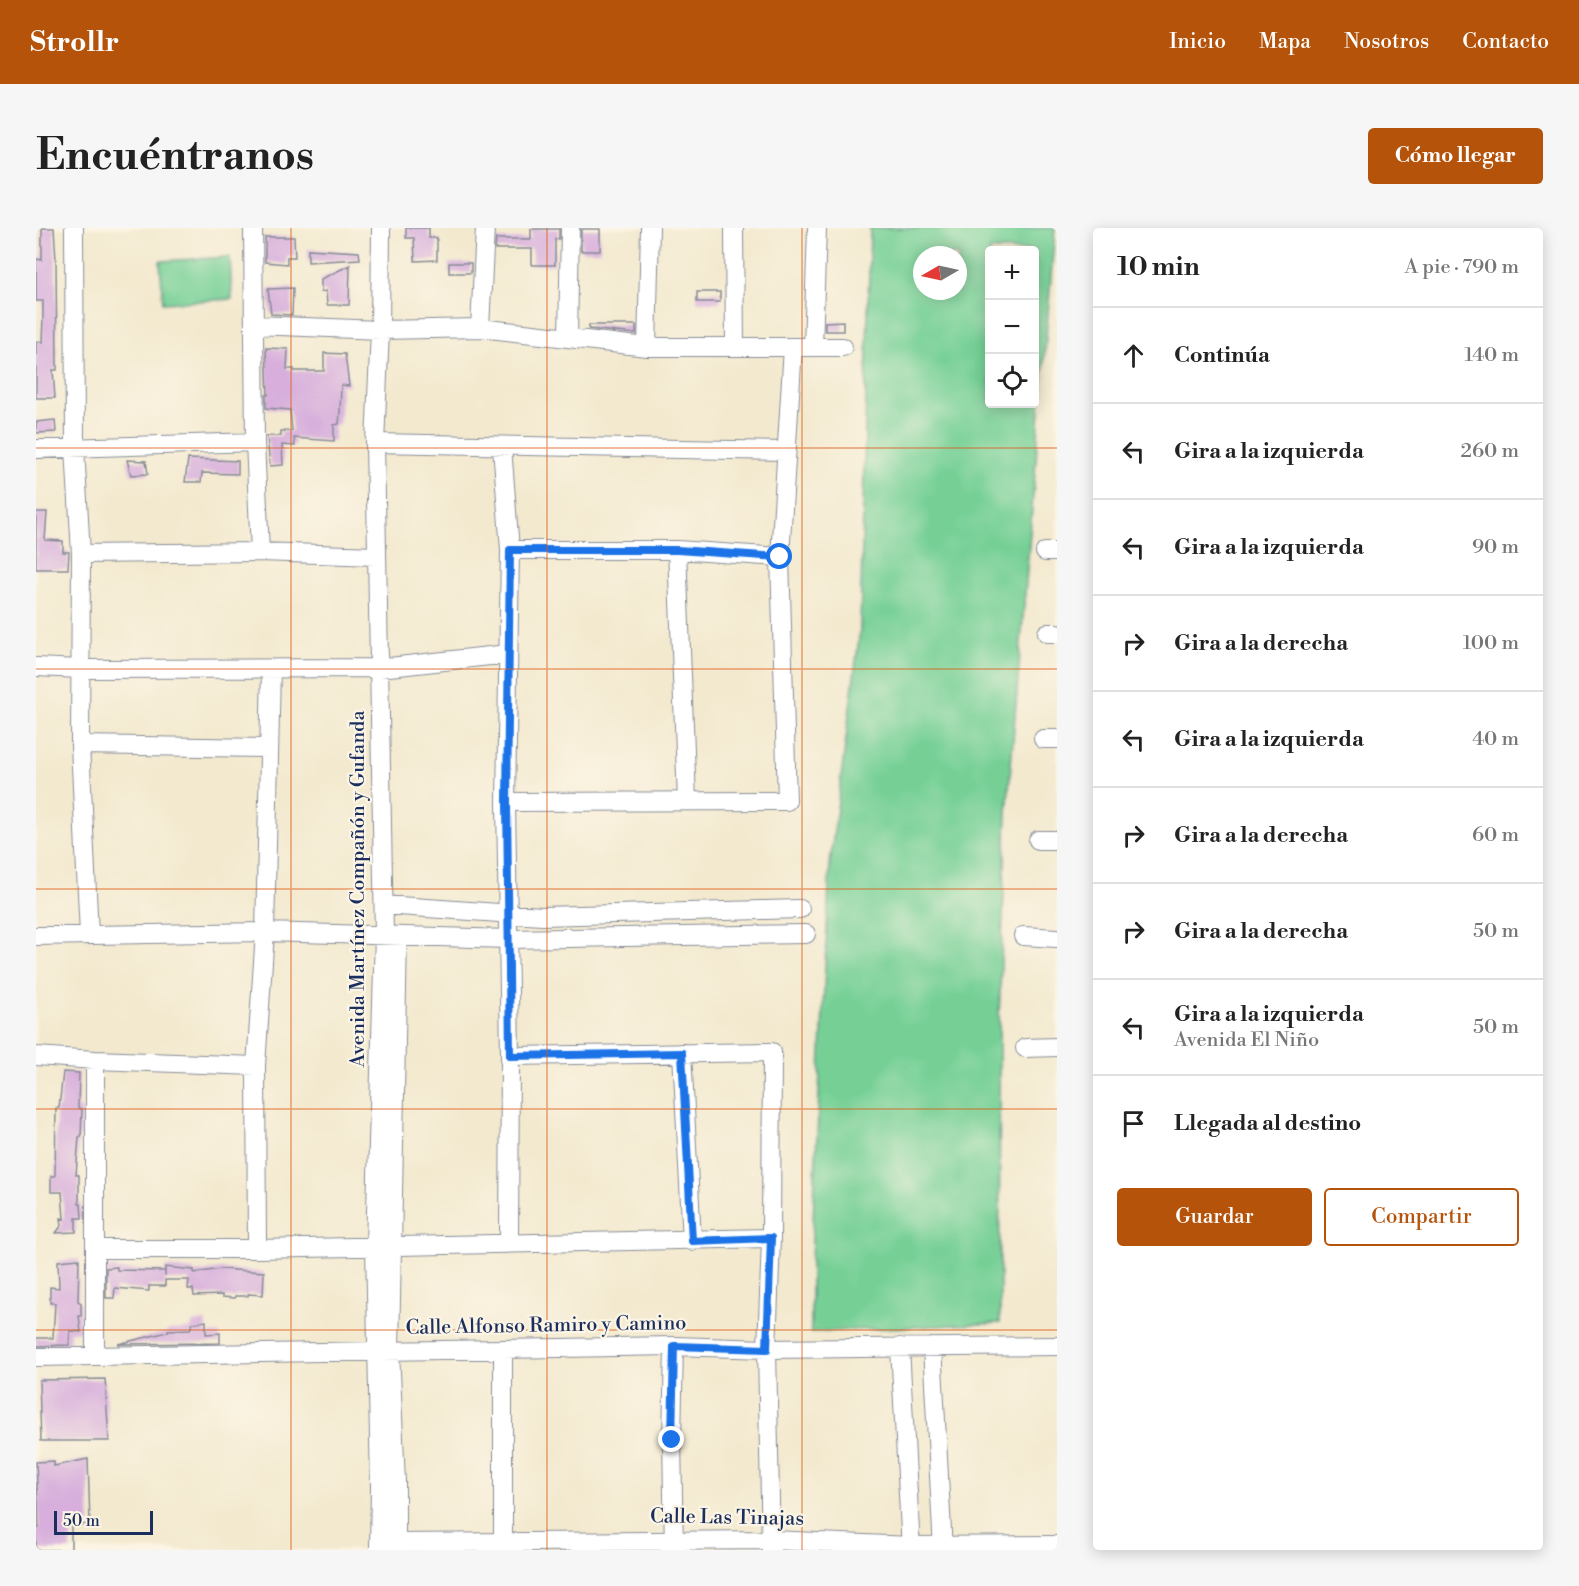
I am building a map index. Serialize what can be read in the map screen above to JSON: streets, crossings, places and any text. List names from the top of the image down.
{
  "streets": {
    "street": ["Avenida Martínez Compañón y Gufanda", "Calle Alfonso Ramiro y Camino", "Calle Las Tinajas"]
  },
  "crossings": [
    ["Avenida Martínez Compañón y Gufanda", "Calle Alfonso Ramiro y Camino"],
    ["Avenida Martínez Compañón y Gufanda", "Calle Las Tinajas"]
  ],
  "scale_bar": "50 m",
  "north": "left",
  "page": {
    "header": "Strollr",
    "nav": [
      "Inicio",
      "Mapa",
      "Nosotros",
      "Contacto"
    ],
    "buttons": [
      "Cómo llegar",
      ["Guardar", "Compartir"]
    ],
    "title": "Encuéntranos",
    "heading": ["10 min", "A pie · 790 m"],
    "map_buttons": ["+", "−"],
    "list": [
      ["Continúa", "140 m"],
      ["Gira a la izquierda", "260 m"],
      ["Gira a la izquierda", "90 m"],
      ["Gira a la derecha", "100 m"],
      ["Gira a la izquierda", "40 m"],
      ["Gira a la derecha", "60 m"],
      ["Gira a la derecha", "50 m"],
      ["Gira a la izquierda", "Avenida El Niño", "50 m"],
      "Llegada al destino"
    ],
    "scale": "50 m"
  }
}
